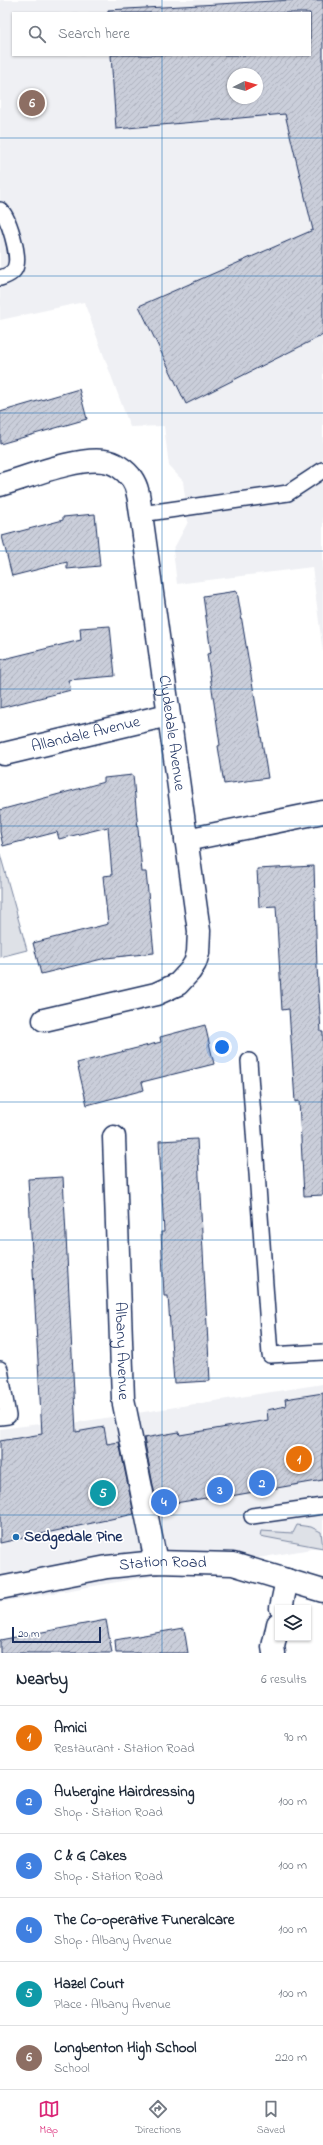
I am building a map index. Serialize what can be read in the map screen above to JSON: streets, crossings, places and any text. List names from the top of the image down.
{
  "streets": {
    "street": [
      "Clydedale Avenue",
      "Allandale Avenue",
      "Albany Avenue",
      "Station Road"
    ]
  },
  "crossings": [
    ["Clydedale Avenue", "Allandale Avenue"],
    ["Albany Avenue", "Station Road"]
  ],
  "places": ["Sedgedale Pine"],
  "scale_bar": "20 m",
  "north": "right",
  "page": {
    "search": "Search here",
    "pins": [
      "6",
      "1",
      "2",
      "3",
      "5",
      "4"
    ],
    "scale": "20 m",
    "heading": ["Nearby", "6 results"],
    "list": [
      {
        "mark": "1",
        "name": "Amici",
        "note": "Restaurant · Station Road",
        "value": "90 m"
      },
      {
        "mark": "2",
        "name": "Aubergine Hairdressing",
        "note": "Shop · Station Road",
        "value": "100 m"
      },
      {
        "mark": "3",
        "name": "C & G Cakes",
        "note": "Shop · Station Road",
        "value": "100 m"
      },
      {
        "mark": "4",
        "name": "The Co-operative Funeralcare",
        "note": "Shop · Albany Avenue",
        "value": "100 m"
      },
      {
        "mark": "5",
        "name": "Hazel Court",
        "note": "Place · Albany Avenue",
        "value": "100 m"
      },
      {
        "mark": "6",
        "name": "Longbenton High School",
        "note": "School",
        "value": "220 m"
      }
    ],
    "nav": ["Map", "Directions", "Saved"]
  }
}
